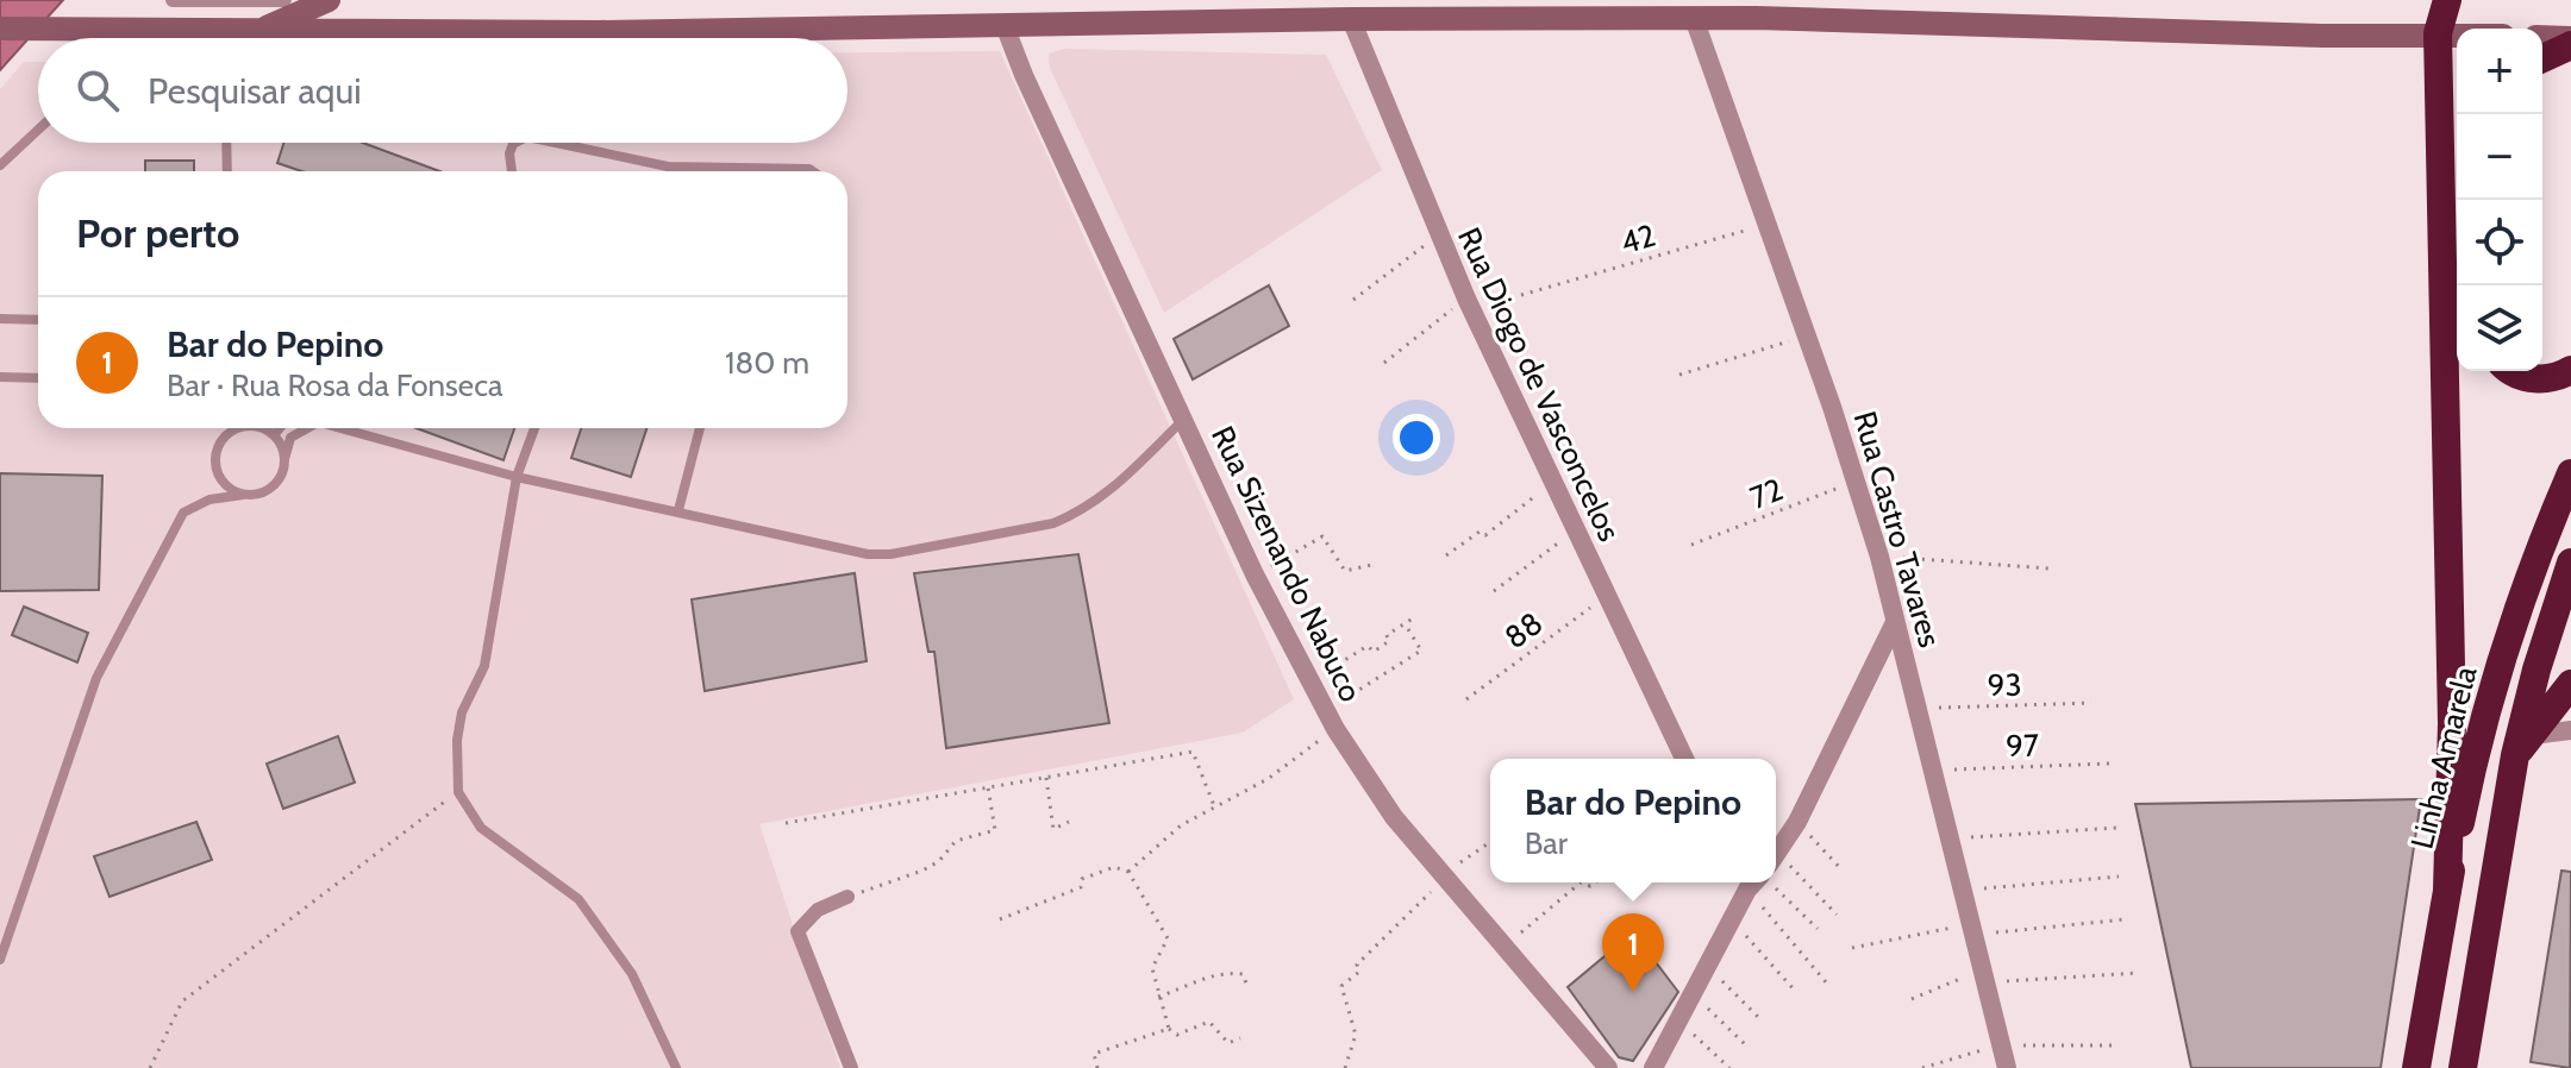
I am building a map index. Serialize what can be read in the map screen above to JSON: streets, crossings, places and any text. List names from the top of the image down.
{
  "streets": {
    "highway": ["Linha Amarela"],
    "street": ["Rua Diogo de Vasconcelos", "Rua Castro Tavares", "Rua Sizenando Nabuco"],
    "path": [
      "42",
      "72",
      "88",
      "93",
      "97"
    ]
  },
  "crossings": [
    ["42", "Rua Castro Tavares"],
    ["Rua Diogo de Vasconcelos", "88"],
    ["72", "Rua Castro Tavares"],
    ["Rua Castro Tavares", "93"],
    ["Rua Castro Tavares", "97"]
  ],
  "page": {
    "map_buttons": ["+", "−"],
    "search": "Pesquisar aqui",
    "heading": "Por perto",
    "list": [
      {
        "mark": "1",
        "name": "Bar do Pepino",
        "note": "Bar · Rua Rosa da Fonseca",
        "value": "180 m"
      }
    ],
    "popup": ["Bar do Pepino", "Bar"],
    "pins": "1"
  }
}
